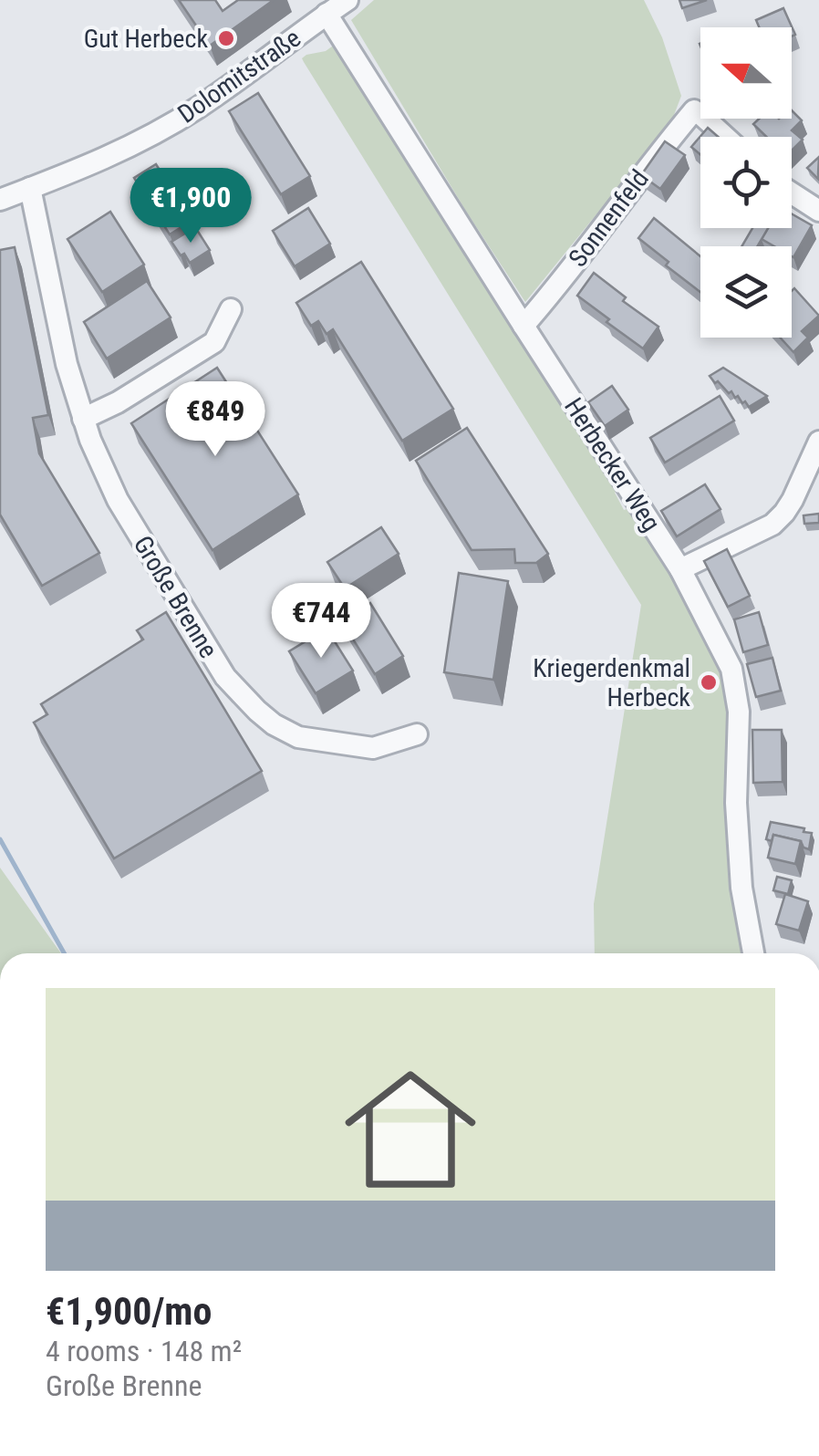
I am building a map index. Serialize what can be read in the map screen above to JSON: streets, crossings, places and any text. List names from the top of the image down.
{
  "streets": {
    "street": [
      "Dolomitstraße",
      "Sonnenfeld",
      "Herbecker Weg",
      "Große Brenne"
    ]
  },
  "crossings": [
    ["Dolomitstraße", "Herbecker Weg"],
    ["Dolomitstraße", "Große Brenne"],
    ["Sonnenfeld", "Herbecker Weg"]
  ],
  "places": ["Gut Herbeck", "Kriegerdenkmal Herbeck"],
  "north": "left",
  "page": {
    "price": ["€1,900", "€849", "€744"],
    "list": [
      {
        "name": "€1,900/mo",
        "note": "4 rooms · 148 m² · Große Brenne"
      }
    ]
  }
}
